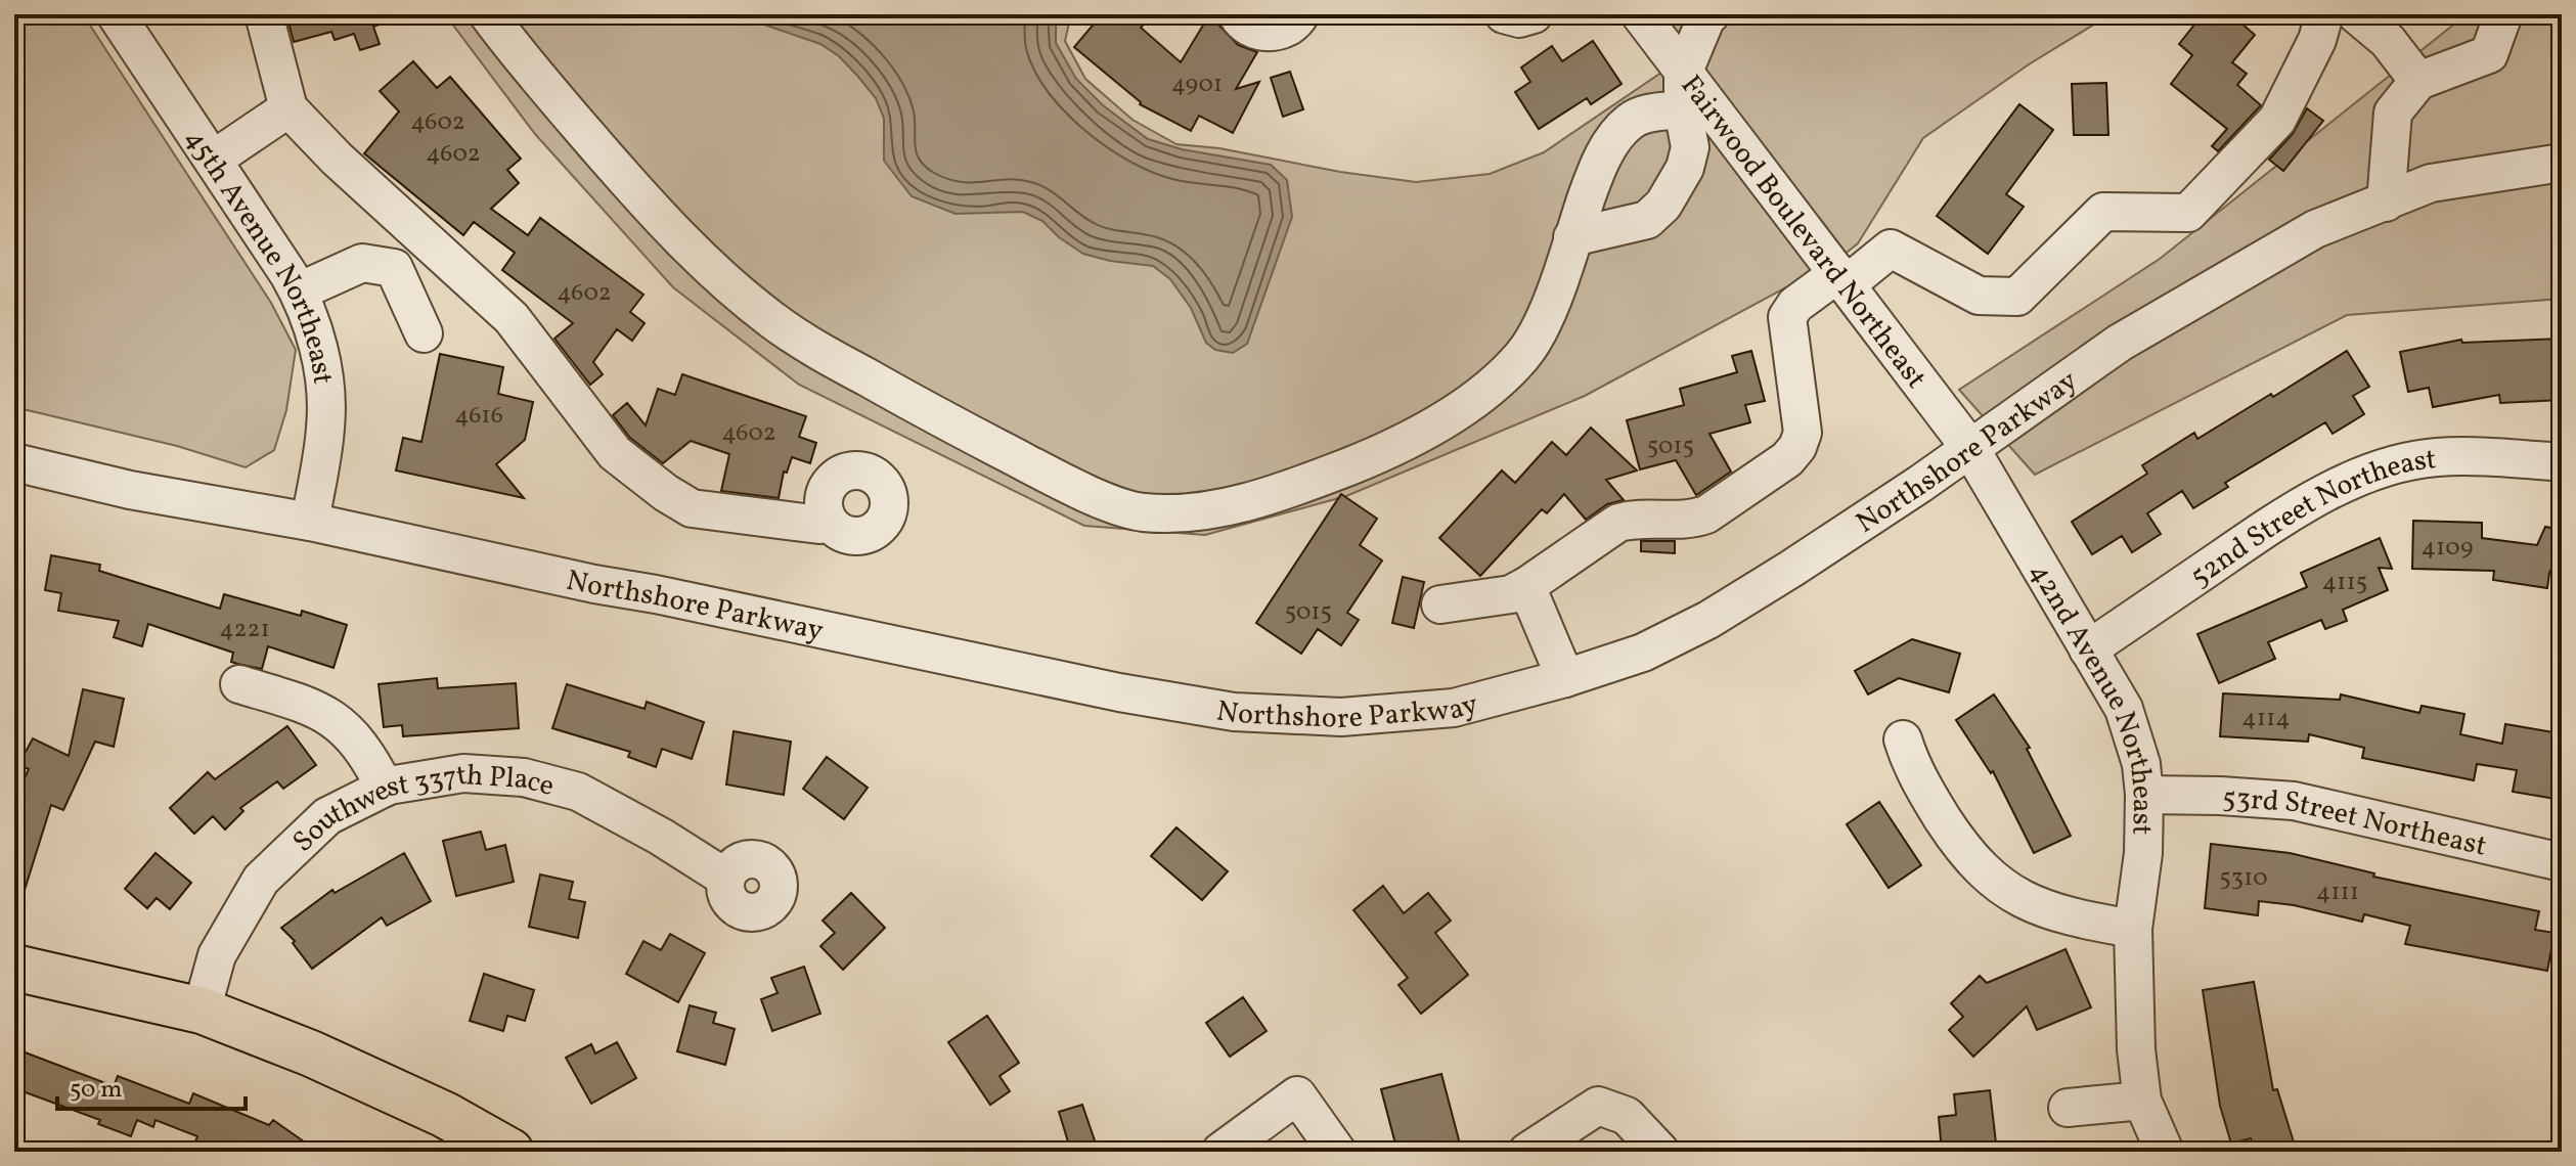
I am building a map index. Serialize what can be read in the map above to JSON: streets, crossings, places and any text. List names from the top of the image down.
{
  "streets": {
    "street": [
      "Fairwood Boulevard Northeast",
      "45th Avenue Northeast",
      "Northshore Parkway",
      "52nd Street Northeast",
      "42nd Avenue Northeast",
      "Southwest 337th Place",
      "53rd Street Northeast"
    ]
  },
  "crossings": [
    ["Fairwood Boulevard Northeast", "Northshore Parkway"],
    ["Fairwood Boulevard Northeast", "42nd Avenue Northeast"],
    ["45th Avenue Northeast", "Northshore Parkway"],
    ["Northshore Parkway", "42nd Avenue Northeast"],
    ["52nd Street Northeast", "42nd Avenue Northeast"],
    ["42nd Avenue Northeast", "53rd Street Northeast"]
  ],
  "house_numbers": [
    "4901",
    "4602",
    "4602",
    "4602",
    "4616",
    "4602",
    "5015",
    "4109",
    "4115",
    "5015",
    "4221",
    "4114",
    "5310",
    "4111"
  ],
  "scale_bar": "50 m"
}
